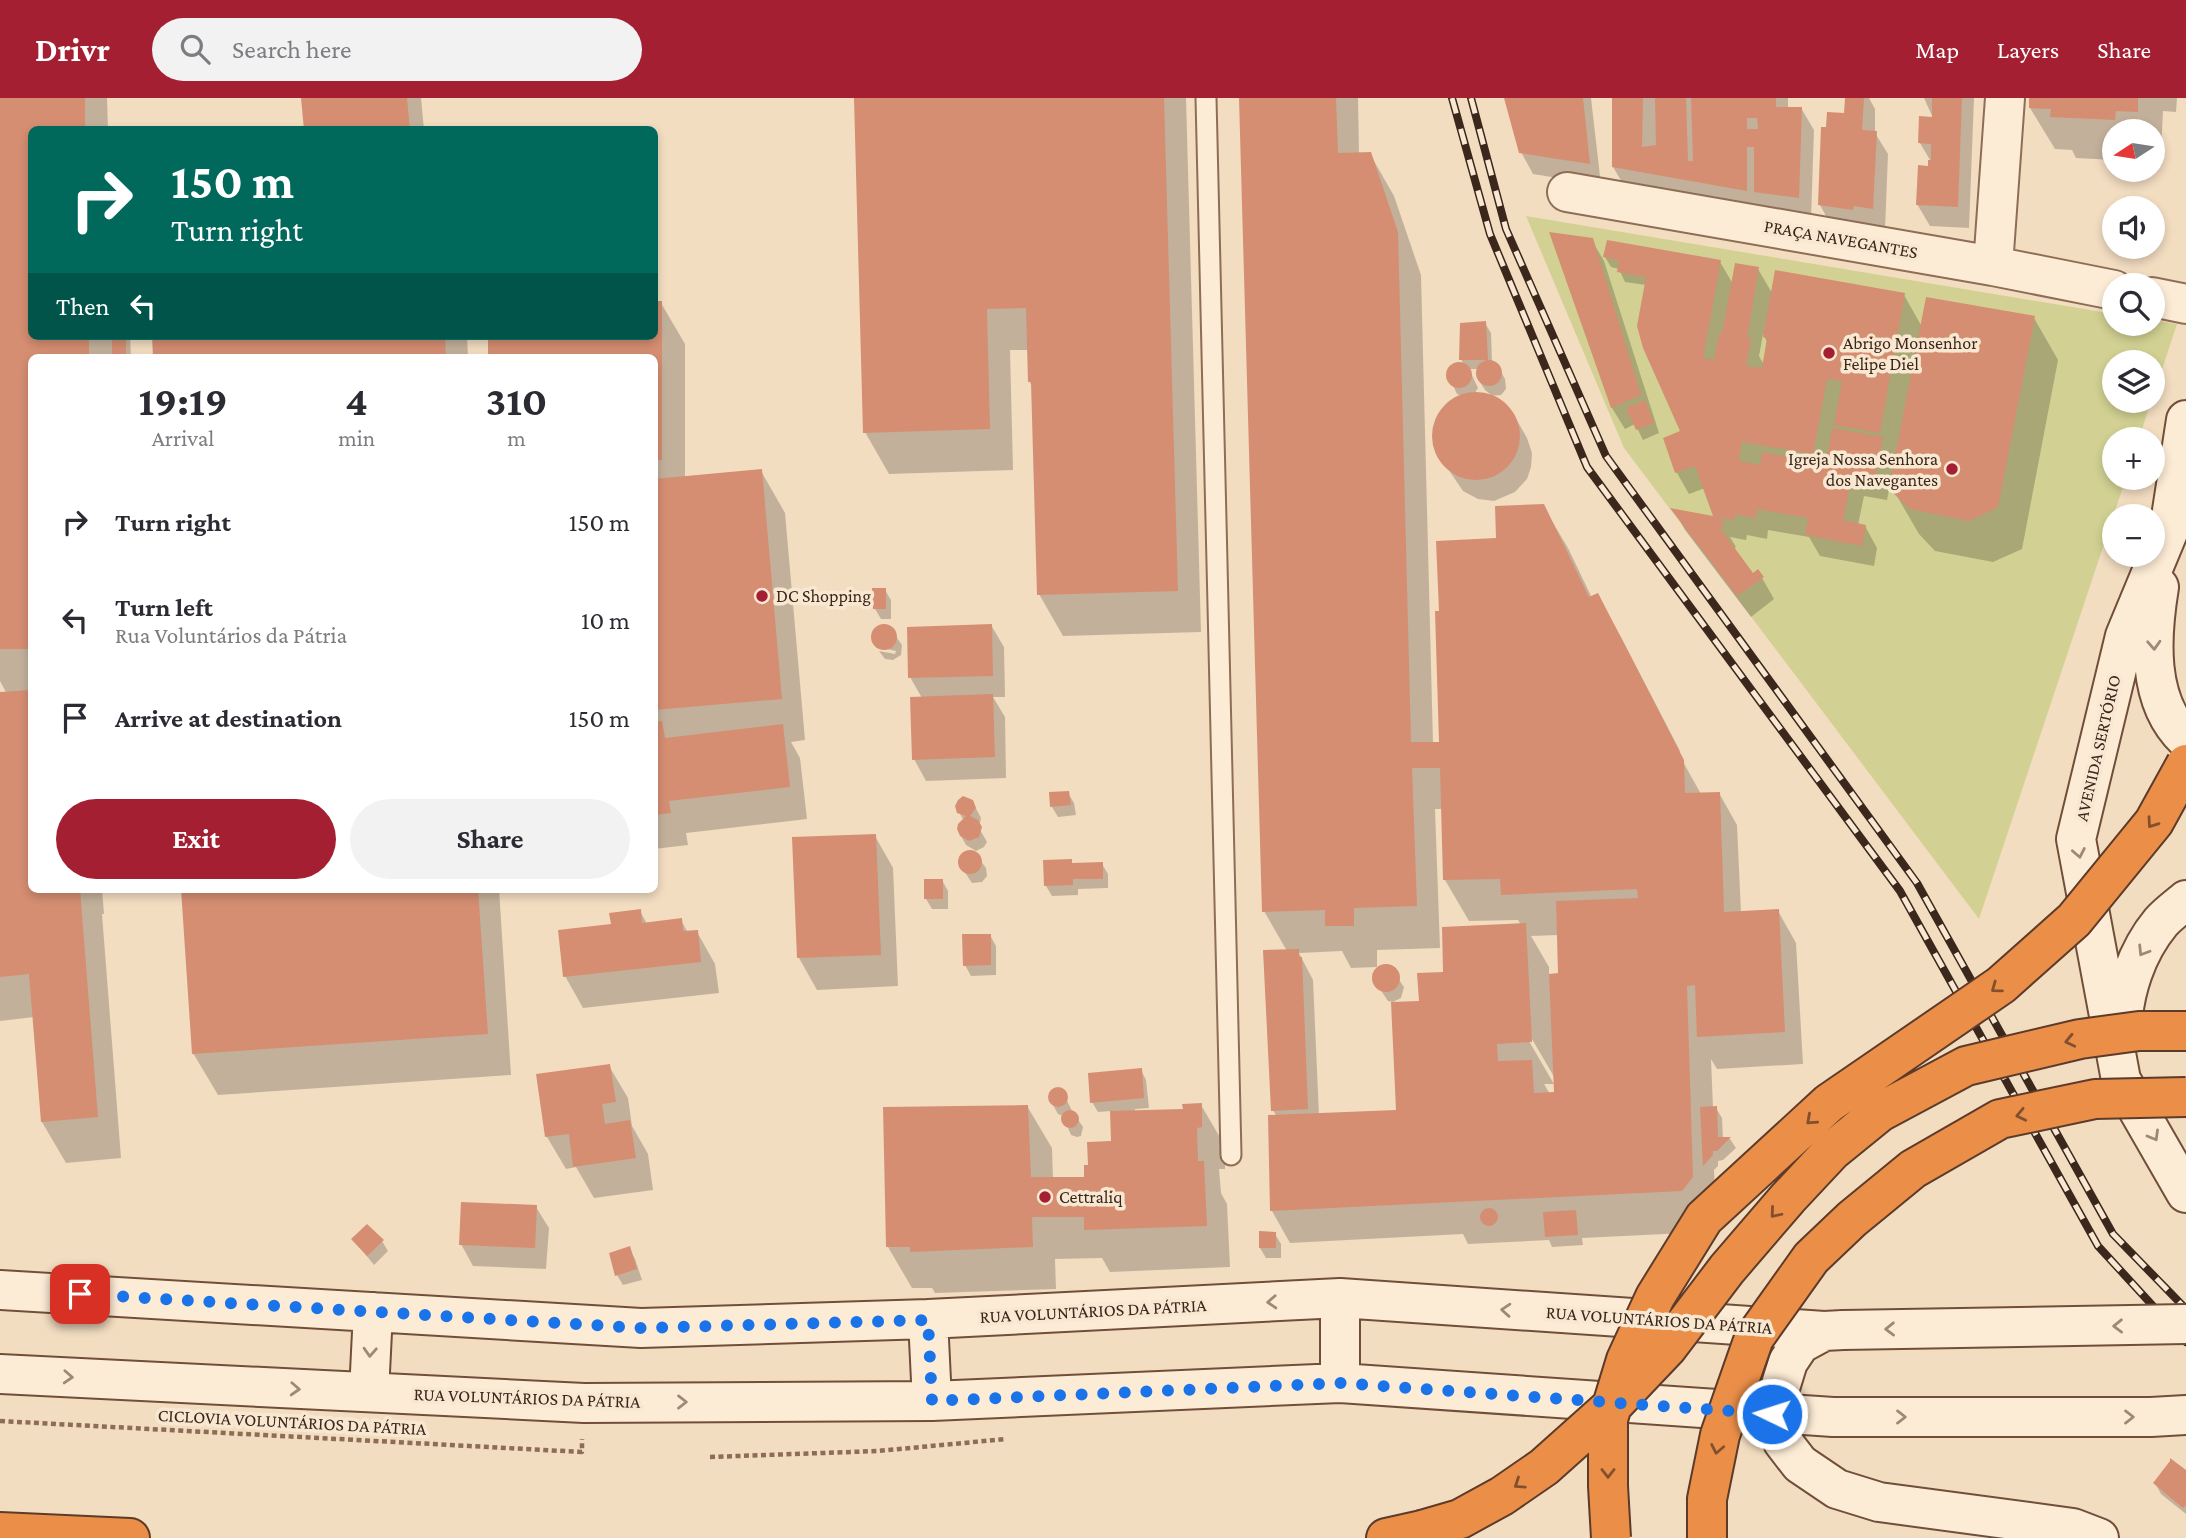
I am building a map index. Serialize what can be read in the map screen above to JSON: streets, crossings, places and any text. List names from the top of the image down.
{
  "streets": {
    "main road": ["PRAÇA NAVEGANTES", "AVENIDA SERTÓRIO", "RUA VOLUNTÁRIOS DA PÁTRIA"],
    "path": ["CICLOVIA VOLUNTÁRIOS DA PÁTRIA"]
  },
  "places": [
    "Abrigo Monsenhor Felipe Diel",
    "Igreja Nossa Senhora dos Navegantes",
    "DC Shopping",
    "Cettraliq"
  ],
  "north": "left",
  "page": {
    "header": "Drivr",
    "search": "Search here",
    "nav": ["Map", "Layers", "Share"],
    "map_buttons": ["+", "−"],
    "turn": ["150 m", "Turn right"],
    "then": "Then",
    "eta": [
      "19:19",
      "Arrival",
      "4",
      "min",
      "310",
      "m"
    ],
    "list": [
      {
        "name": "Turn right",
        "value": "150 m"
      },
      {
        "name": "Turn left",
        "note": "Rua Voluntários da Pátria",
        "value": "10 m"
      },
      {
        "name": "Arrive at destination",
        "value": "150 m"
      }
    ],
    "buttons": ["Exit", "Share"]
  }
}
